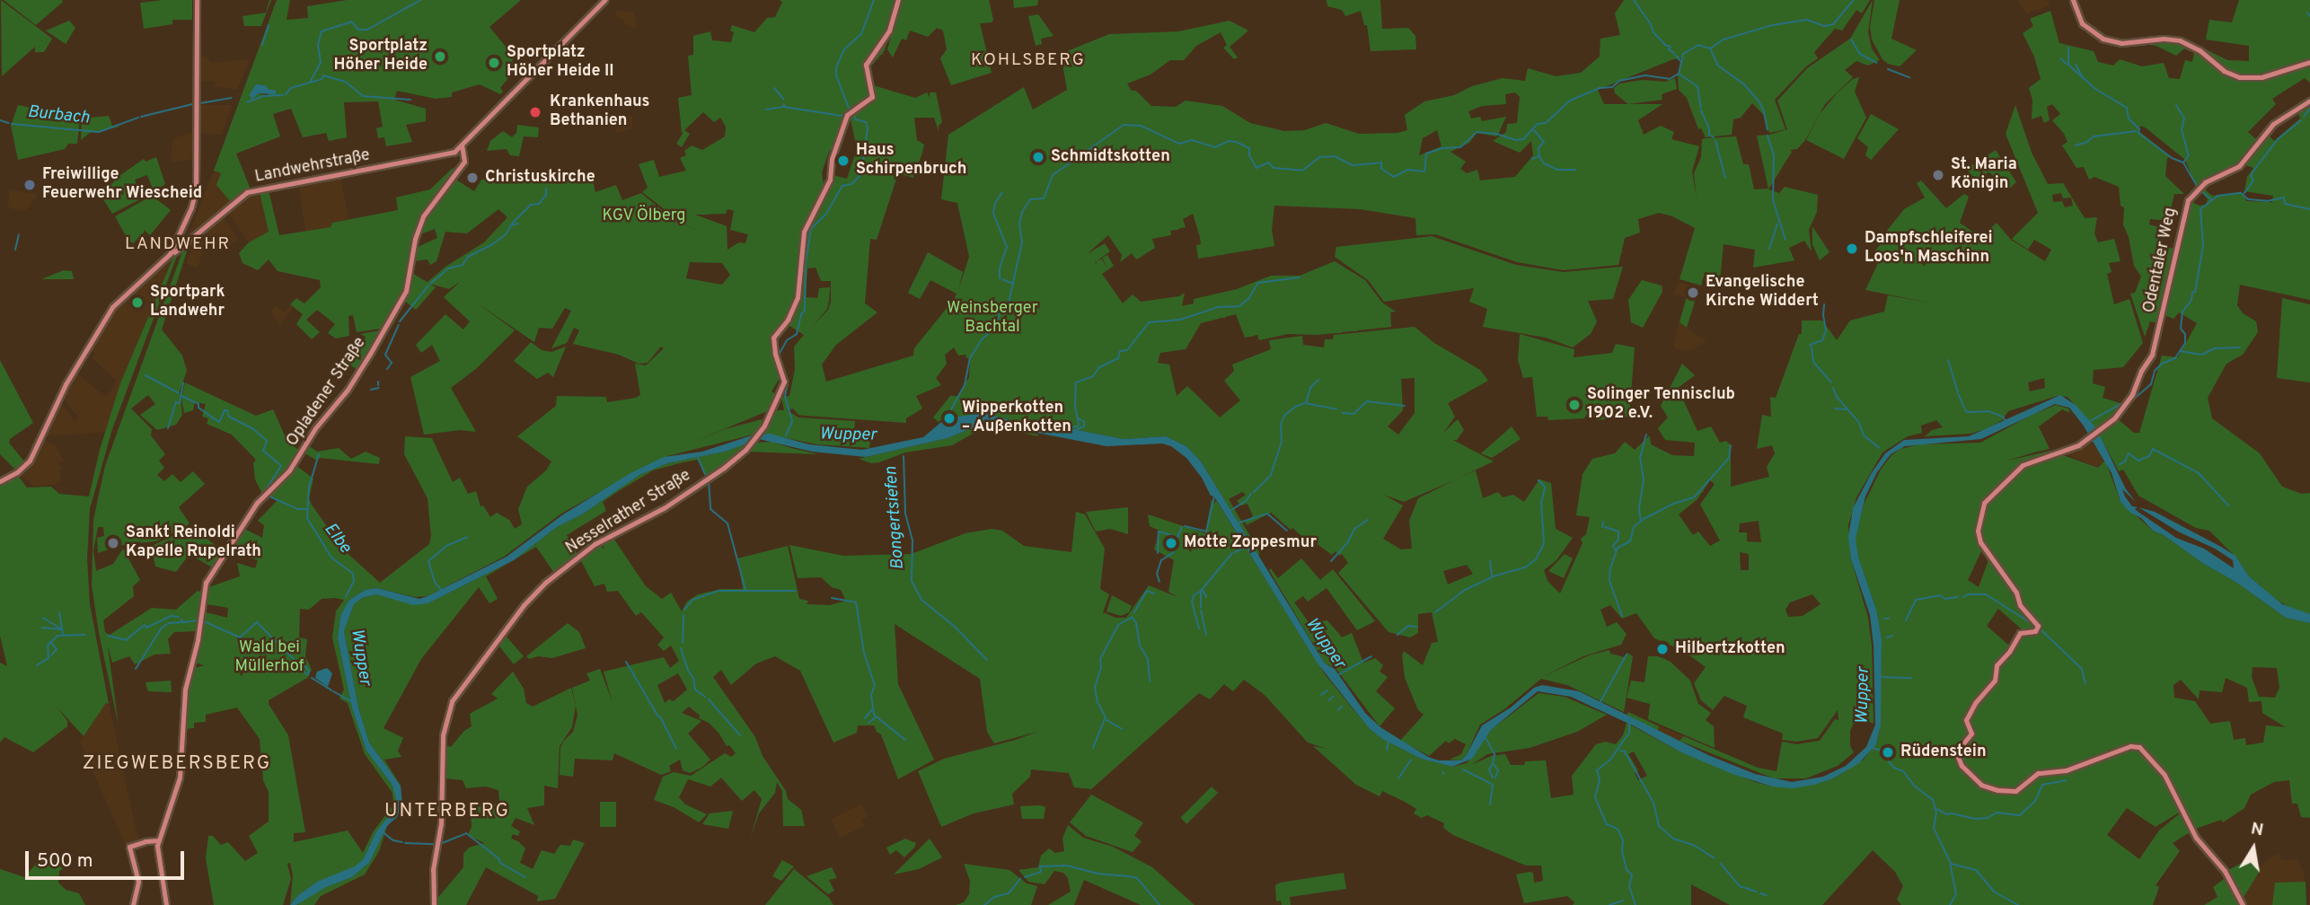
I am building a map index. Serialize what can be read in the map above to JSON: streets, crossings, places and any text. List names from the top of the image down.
{
  "streets": {
    "main road": [
      "Landwehrstraße",
      "Odentaler Weg",
      "Opladener Straße",
      "Nesselrather Straße"
    ]
  },
  "crossings": [
    ["Landwehrstraße", "Opladener Straße"]
  ],
  "districts": [
    "KOHLSBERG",
    "LANDWEHR",
    "ZIEGWEBERSBERG",
    "UNTERBERG"
  ],
  "water": [
    "Burbach",
    "Wupper",
    "Bongertsiefen",
    "Elbe"
  ],
  "parks": ["KGV Ölberg", "Weinsberger Bachtal", "Wald bei Müllerhof"],
  "places": [
    "Sportplatz Höher Heide",
    "Sportplatz Höher Heide II",
    "Krankenhaus Bethanien",
    "Schmidtskotten",
    "Haus Schirpenbruch",
    "St. Maria Königin",
    "Christuskirche",
    "Freiwillige Feuerwehr Wiescheid",
    "Dampfschleiferei Loos'n Maschinn",
    "Evangelische Kirche Widdert",
    "Sportpark Landwehr",
    "Solinger Tennisclub 1902 e.V.",
    "Wipperkotten – Außenkotten",
    "Sankt Reinoldi Kapelle Rupelrath",
    "Motte Zoppesmur",
    "Hilbertzkotten",
    "Rüdenstein"
  ],
  "scale_bar": "500 m",
  "north": "top"
}
